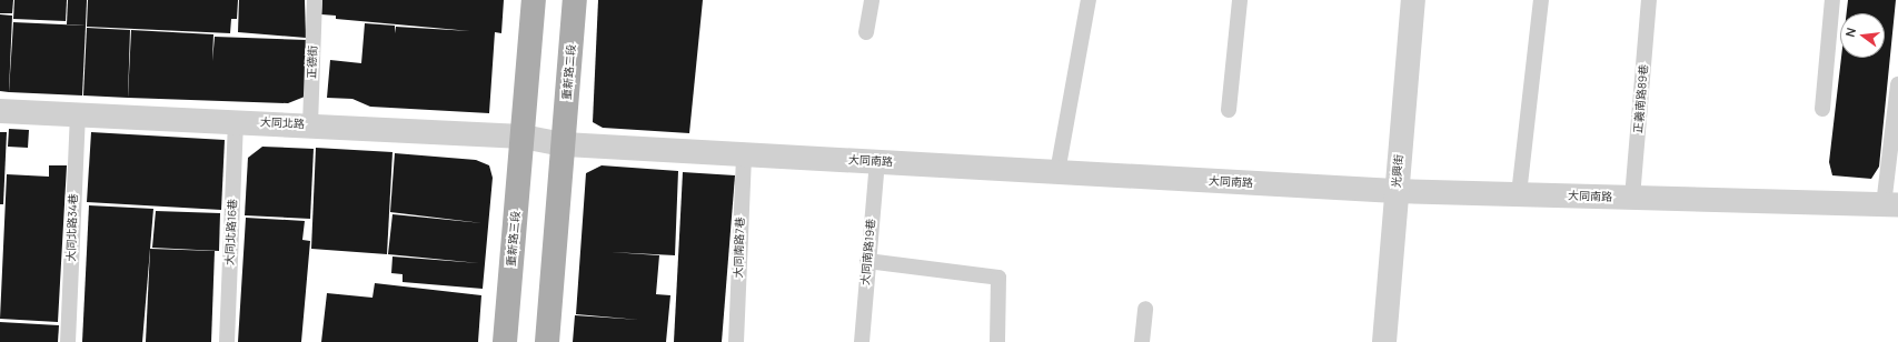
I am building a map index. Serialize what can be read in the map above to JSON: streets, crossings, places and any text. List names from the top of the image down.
{
  "streets": {
    "main road": ["重新路二段", "重新路三段"],
    "street": ["大同北路", "大同南路", "光興街"],
    "lane": [
      "正德街",
      "正義南路89巷",
      "大同北路34巷",
      "大同北路16巷",
      "大同南路7巷",
      "大同南路19巷"
    ]
  },
  "crossings": [
    ["正德街", "大同北路"],
    ["重新路二段", "大同北路"],
    ["重新路二段", "大同南路"],
    ["正義南路89巷", "大同南路"],
    ["大同北路", "大同南路"],
    ["大同北路", "大同北路34巷"],
    ["大同北路", "大同北路16巷"],
    ["大同北路", "重新路三段"],
    ["大同南路", "光興街"],
    ["大同南路", "大同南路7巷"],
    ["大同南路", "大同南路19巷"]
  ],
  "north": "left"
}
